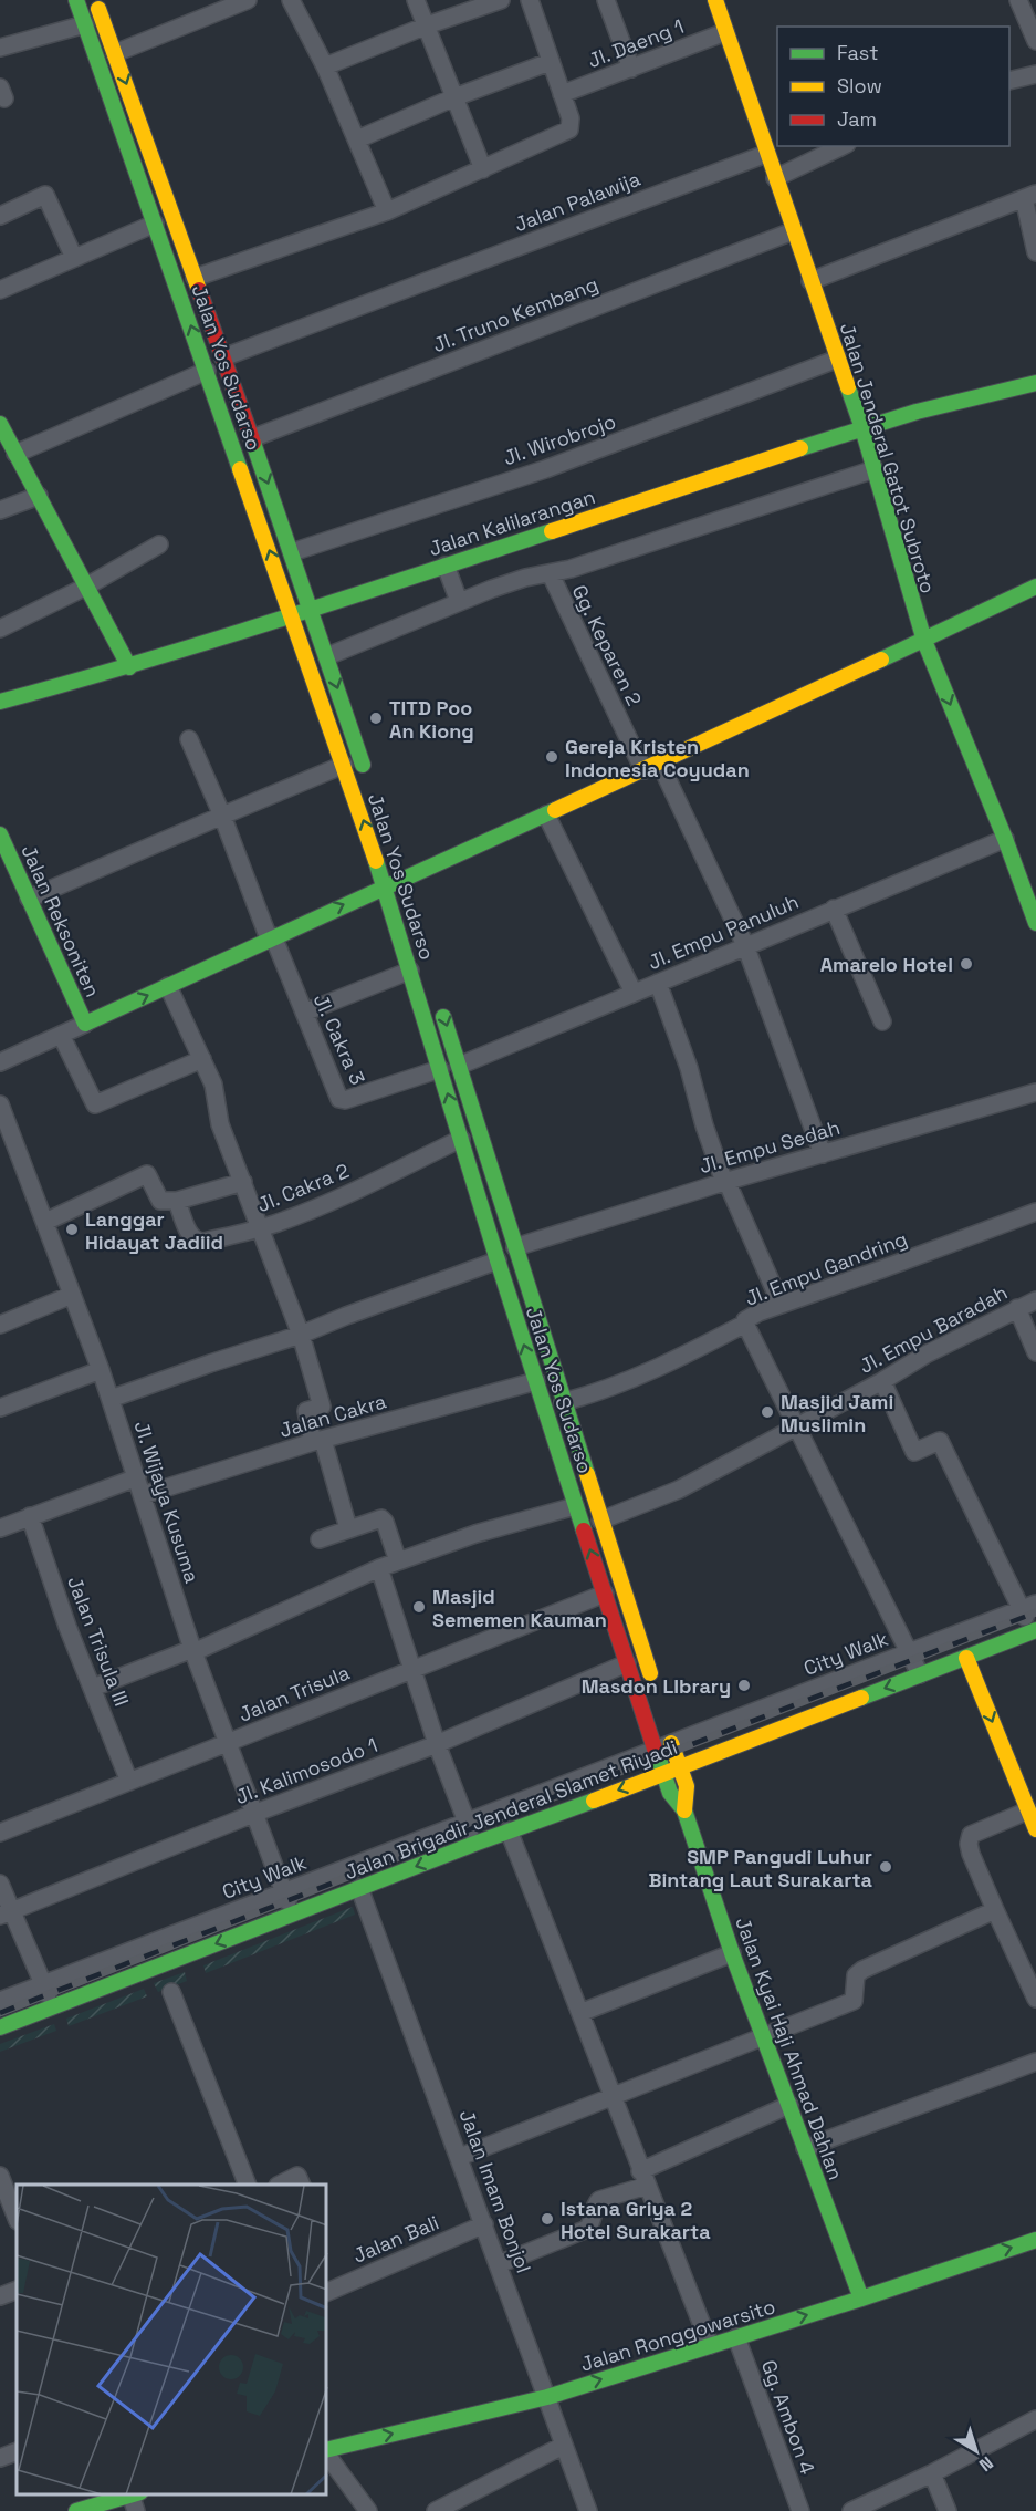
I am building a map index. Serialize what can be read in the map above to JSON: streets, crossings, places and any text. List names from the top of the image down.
{
  "streets": {
    "main road": [
      "Jalan Yos Sudarso",
      "Jalan Jenderal Gatot Subroto",
      "Jalan Kalilarangan",
      "Jalan Reksoniten",
      "Jalan Brigadir Jenderal Slamet Riyadi",
      "Jalan Kyai Haji Ahmad Dahlan",
      "Jalan Ronggowarsito"
    ],
    "street": [
      "Jl. Daeng 1",
      "Jalan Palawija",
      "Jl. Truno Kembang",
      "Jl. Wirobrojo",
      "Gg. Keparen 2",
      "Jl. Empu Panuluh",
      "Jl. Cakra 3",
      "Jl. Empu Sedah",
      "Jl. Cakra 2",
      "Jl. Empu Gandring",
      "Jl. Empu Baradah",
      "Jalan Cakra",
      "Jl. Wijaya Kusuma",
      "Jalan Trisula III",
      "City Walk",
      "Jalan Trisula",
      "Jl. Kalimosodo 1",
      "Jalan Imam Bonjol",
      "Jalan Bali",
      "Gg. Ambon 4"
    ]
  },
  "crossings": [
    ["Jl. Daeng 1", "Jalan Jenderal Gatot Subroto"],
    ["Jalan Palawija", "Jalan Yos Sudarso"],
    ["Jalan Palawija", "Jalan Jenderal Gatot Subroto"],
    ["Jl. Truno Kembang", "Jalan Yos Sudarso"],
    ["Jl. Truno Kembang", "Jalan Jenderal Gatot Subroto"],
    ["Jalan Yos Sudarso", "Jl. Wirobrojo"],
    ["Jalan Yos Sudarso", "Jalan Kalilarangan"],
    ["Jalan Yos Sudarso", "Jl. Empu Panuluh"],
    ["Jalan Yos Sudarso", "Jl. Cakra 3"],
    ["Jalan Yos Sudarso", "Jl. Empu Sedah"],
    ["Jalan Yos Sudarso", "Jl. Cakra 2"],
    ["Jalan Yos Sudarso", "Jl. Empu Gandring"],
    ["Jalan Yos Sudarso", "Jl. Empu Baradah"],
    ["Jalan Yos Sudarso", "Jalan Cakra"],
    ["Jalan Yos Sudarso", "City Walk"],
    ["Jalan Yos Sudarso", "Jalan Trisula"],
    ["Jalan Yos Sudarso", "Jl. Kalimosodo 1"],
    ["Jalan Yos Sudarso", "Jalan Brigadir Jenderal Slamet Riyadi"],
    ["Jalan Yos Sudarso", "Jalan Kyai Haji Ahmad Dahlan"],
    ["Jl. Wirobrojo", "Jalan Jenderal Gatot Subroto"],
    ["Jalan Jenderal Gatot Subroto", "Jalan Kalilarangan"],
    ["Jalan Jenderal Gatot Subroto", "Jl. Empu Panuluh"],
    ["Jalan Cakra", "Jl. Wijaya Kusuma"],
    ["Jl. Wijaya Kusuma", "City Walk"],
    ["Jl. Wijaya Kusuma", "Jalan Trisula"],
    ["Jl. Wijaya Kusuma", "Jl. Kalimosodo 1"],
    ["Jl. Wijaya Kusuma", "Jalan Brigadir Jenderal Slamet Riyadi"],
    ["Jalan Trisula III", "Jalan Trisula"],
    ["Jalan Brigadir Jenderal Slamet Riyadi", "Jalan Kyai Haji Ahmad Dahlan"],
    ["Jalan Brigadir Jenderal Slamet Riyadi", "Jalan Imam Bonjol"],
    ["Jalan Kyai Haji Ahmad Dahlan", "Jalan Ronggowarsito"],
    ["Jalan Imam Bonjol", "Jalan Bali"],
    ["Jalan Imam Bonjol", "Jalan Ronggowarsito"],
    ["Jalan Ronggowarsito", "Gg. Ambon 4"]
  ],
  "one_way": ["Jalan Brigadir Jenderal Slamet Riyadi", "Jalan Ronggowarsito"],
  "places": [
    "TITD Poo An Kiong",
    "Gereja Kristen Indonesia Coyudan",
    "Amarelo Hotel",
    "Langgar Hidayat Jadiid",
    "Masjid Jami Muslimin",
    "Masjid Sememen Kauman",
    "Masdon LIbrary",
    "SMP Pangudi Luhur Bintang Laut Surakarta",
    "Istana Griya 2 Hotel Surakarta"
  ],
  "legend": ["Fast", "Slow", "Jam"],
  "north": "bottom right"
}
